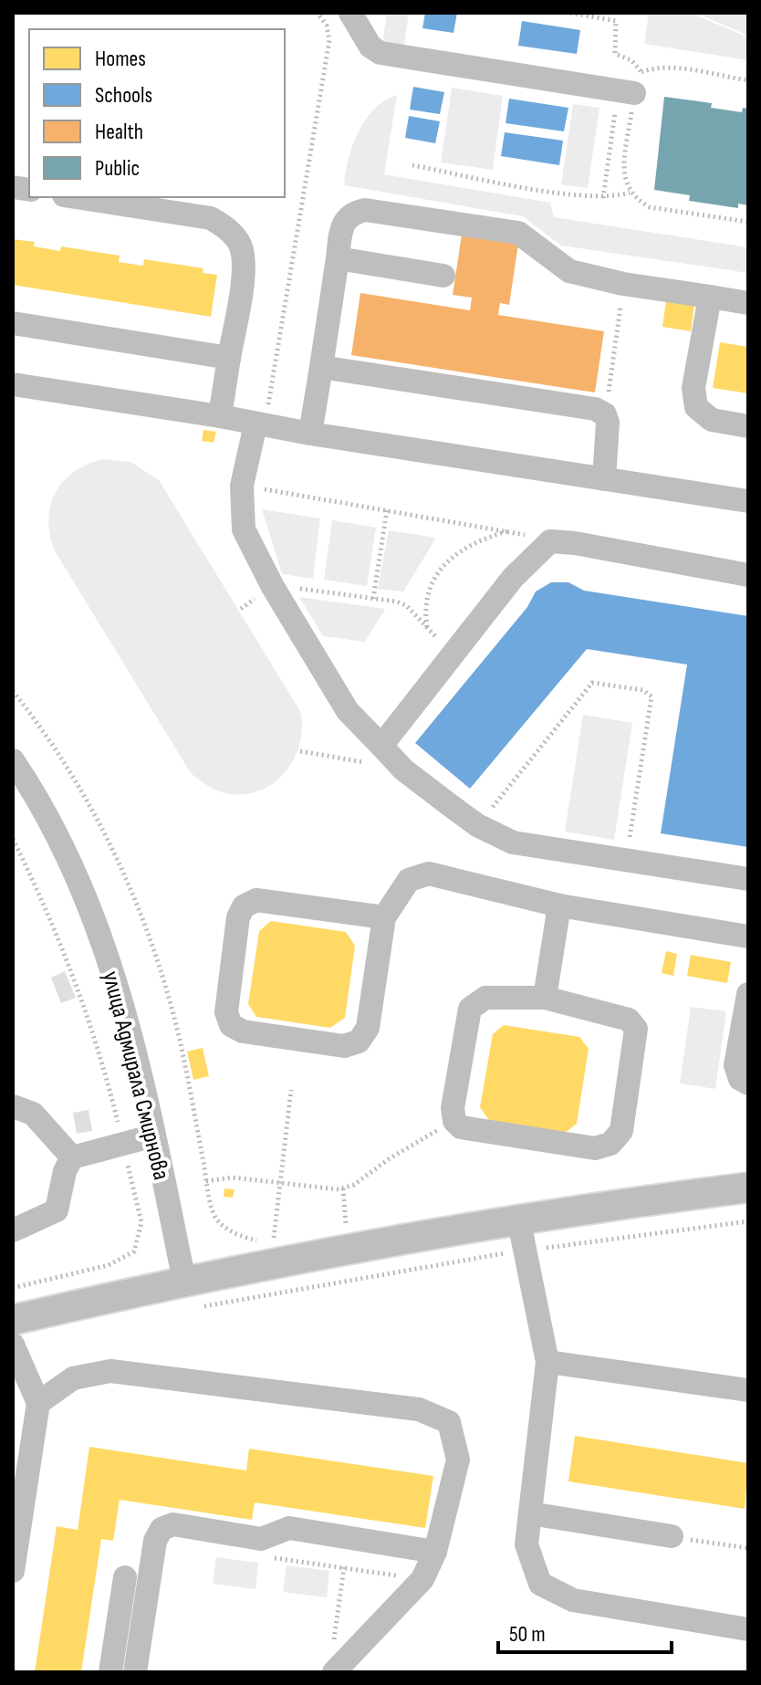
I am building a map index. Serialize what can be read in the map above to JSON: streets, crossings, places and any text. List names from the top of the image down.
{
  "streets": {
    "street": ["улица Адмирала Смирнова"]
  },
  "legend": [
    "Homes",
    "Schools",
    "Health",
    "Public"
  ],
  "scale_bar": "50 m"
}
